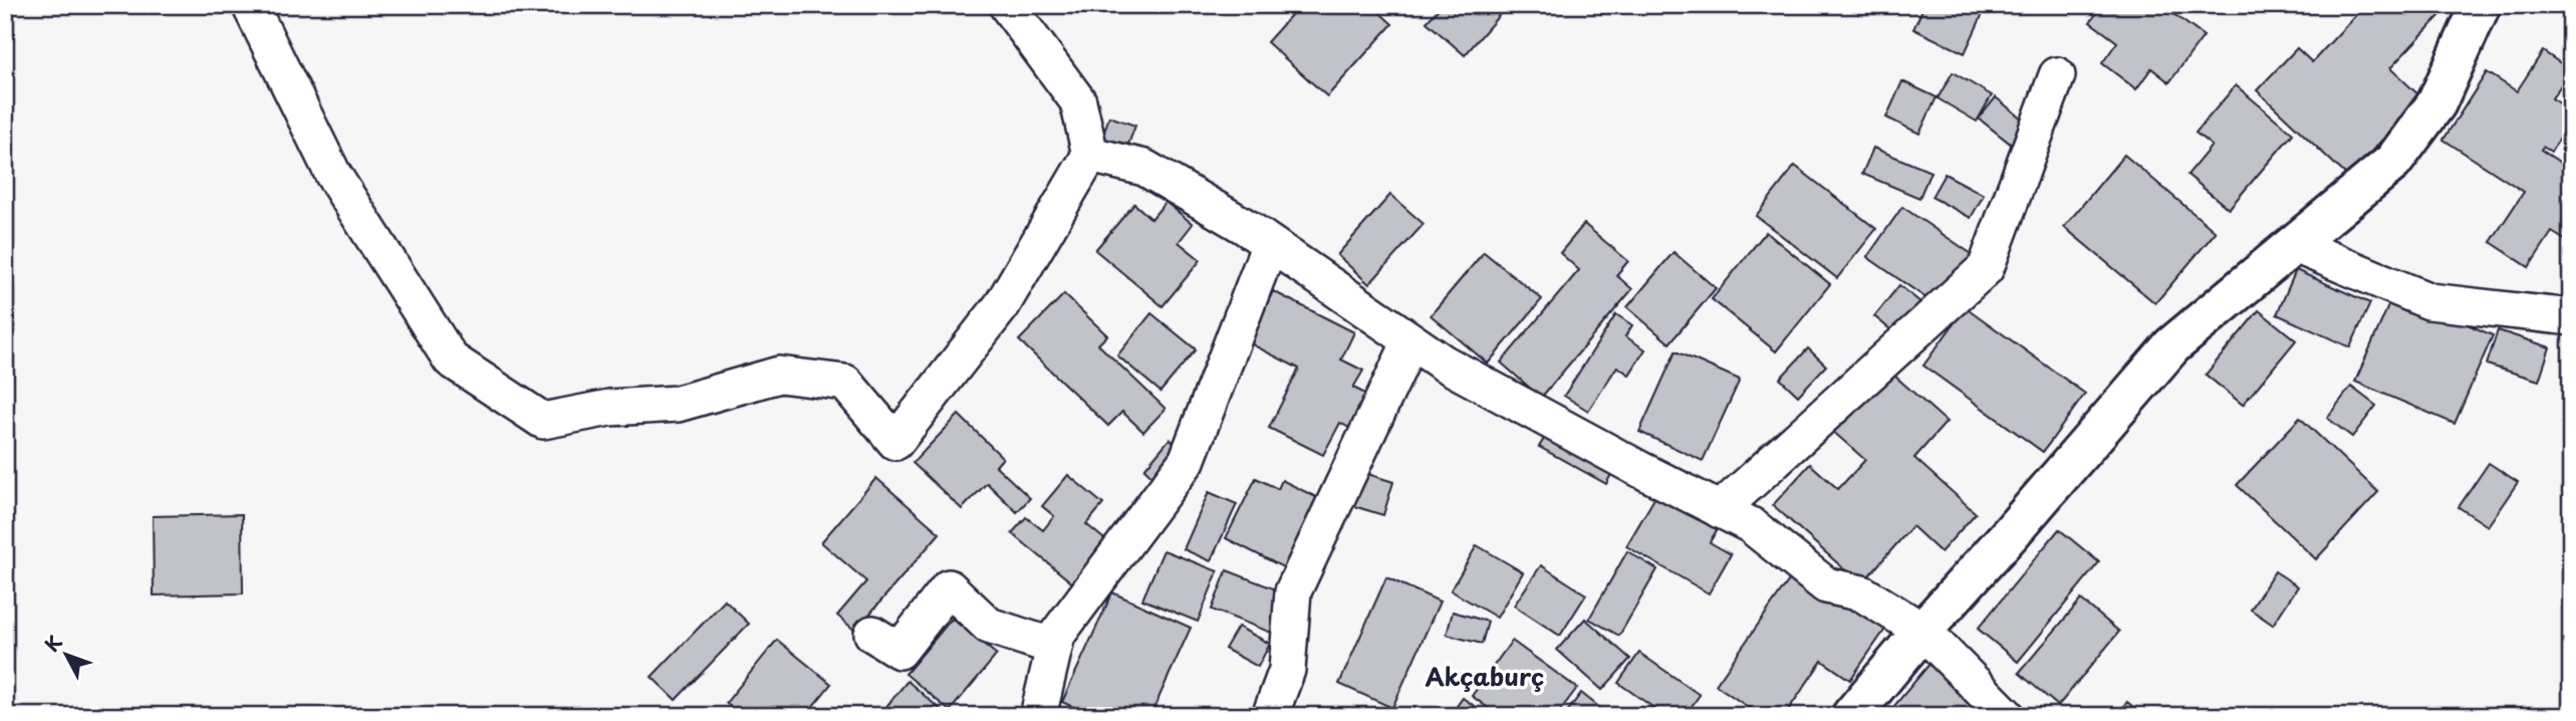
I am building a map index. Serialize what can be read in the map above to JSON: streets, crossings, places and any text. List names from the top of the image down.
{
  "districts": ["Akçaburç"],
  "north": "top left"
}
